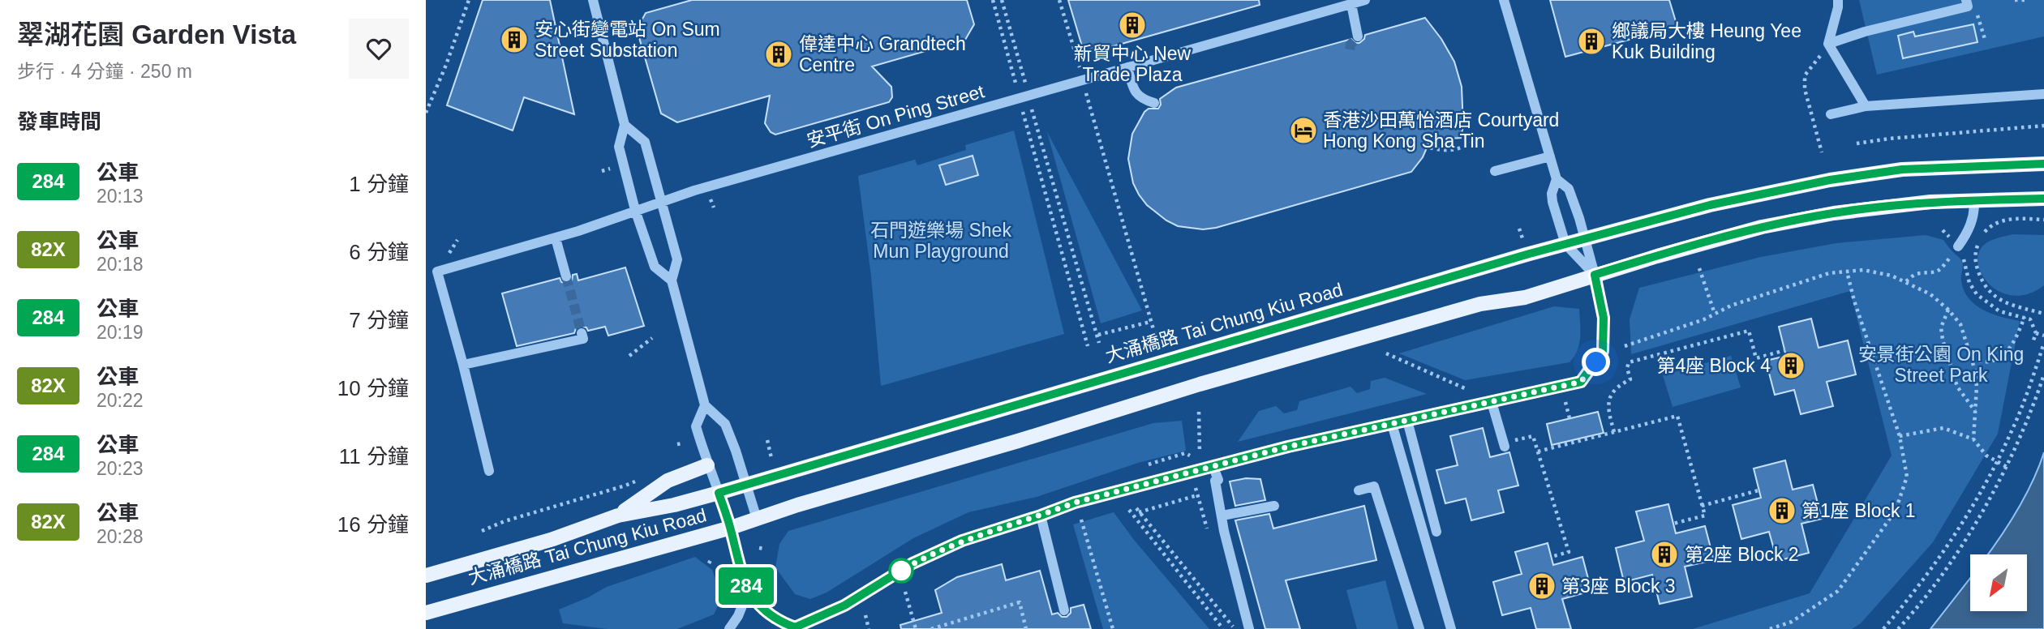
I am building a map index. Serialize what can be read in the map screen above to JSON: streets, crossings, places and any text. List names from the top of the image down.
{
  "streets": {
    "main road": ["大涌橋路 Tai Chung Kiu Road"],
    "street": ["安平街 On Ping Street"]
  },
  "parks": ["石門遊樂場 Shek Mun Playground", "安景街公園 On King Street Park"],
  "places": {
    "building": [
      "新貿中心 New Trade Plaza",
      "安心街變電站 On Sum Street Substation",
      "鄉議局大樓 Heung Yee Kuk Building",
      "偉達中心 Grandtech Centre",
      "第4座 Block 4",
      "第1座 Block 1",
      "第2座 Block 2",
      "第3座 Block 3"
    ],
    "hotel": ["香港沙田萬怡酒店 Courtyard Hong Kong Sha Tin"]
  },
  "lines": ["bus line 284"],
  "north": "bottom left",
  "page": {
    "heading": [
      ["翠湖花園 Garden Vista", "步行 · 4 分鐘 · 250 m"],
      "發車時間"
    ],
    "on_map": "284",
    "list": [
      {
        "mark": "284",
        "name": "公車",
        "note": "20:13",
        "value": "1 分鐘"
      },
      {
        "mark": "82X",
        "name": "公車",
        "note": "20:18",
        "value": "6 分鐘"
      },
      {
        "mark": "284",
        "name": "公車",
        "note": "20:19",
        "value": "7 分鐘"
      },
      {
        "mark": "82X",
        "name": "公車",
        "note": "20:22",
        "value": "10 分鐘"
      },
      {
        "mark": "284",
        "name": "公車",
        "note": "20:23",
        "value": "11 分鐘"
      },
      {
        "mark": "82X",
        "name": "公車",
        "note": "20:28",
        "value": "16 分鐘"
      }
    ]
  }
}
